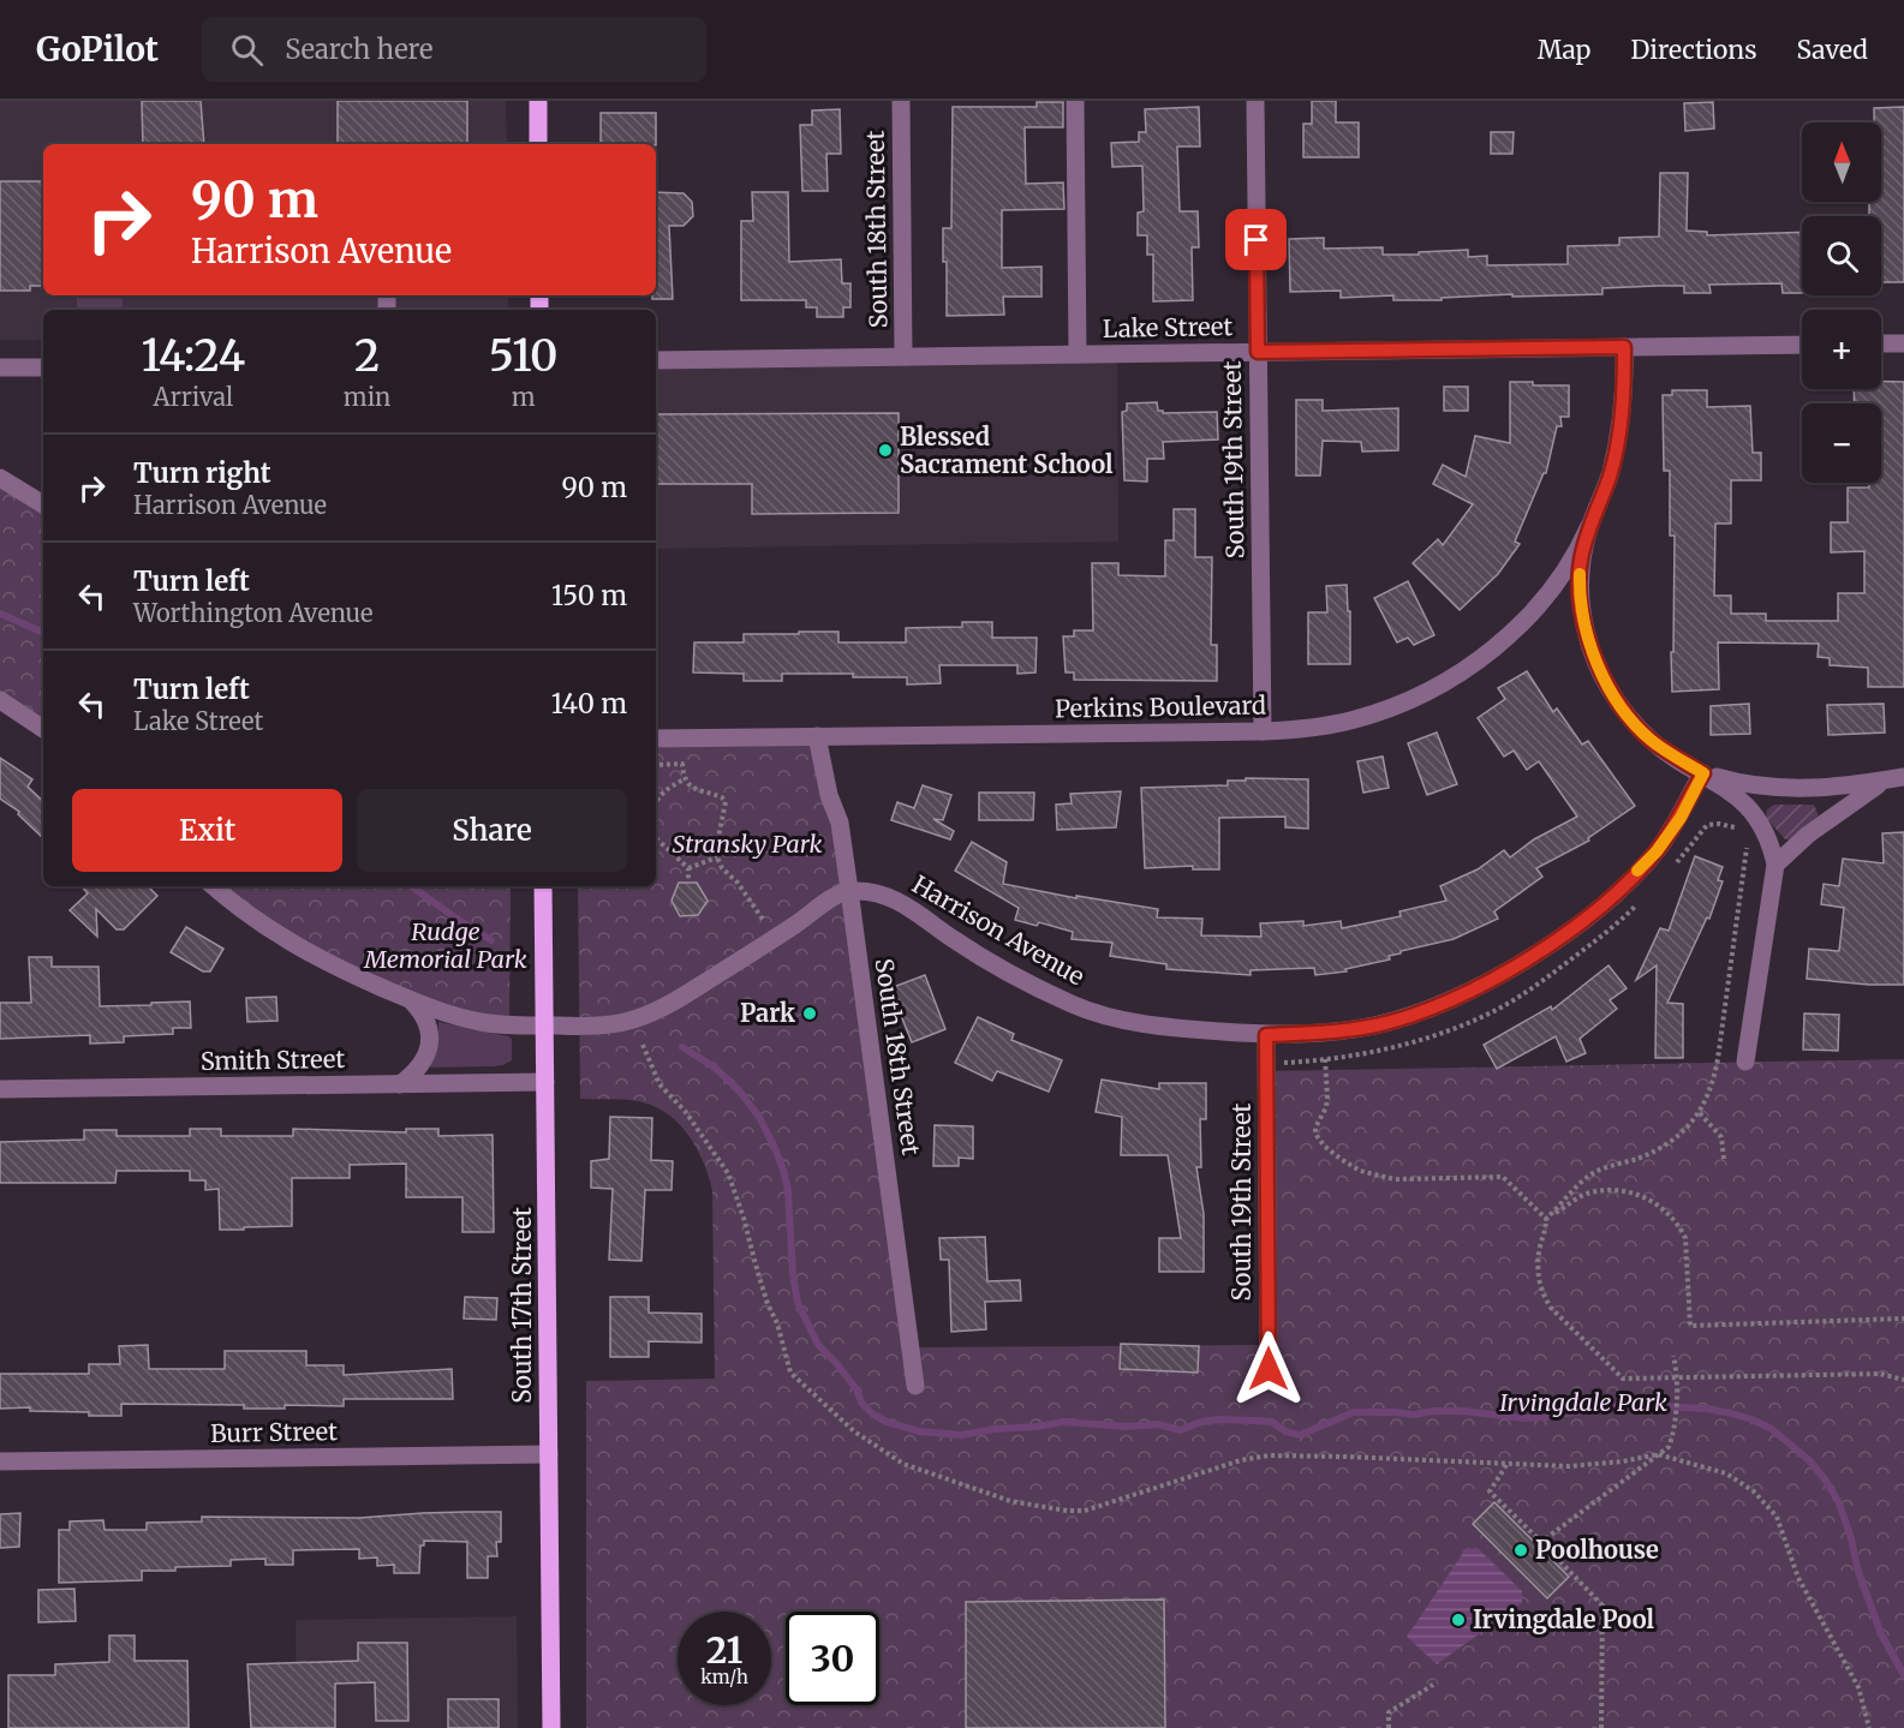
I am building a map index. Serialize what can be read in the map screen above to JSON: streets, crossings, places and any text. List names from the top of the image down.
{
  "streets": {
    "main road": ["South 17th Street"],
    "street": [
      "South 18th Street",
      "Lake Street",
      "South 19th Street",
      "Perkins Boulevard",
      "Harrison Avenue",
      "Smith Street",
      "Burr Street"
    ]
  },
  "crossings": [
    ["South 18th Street", "Lake Street"],
    ["South 18th Street", "Perkins Boulevard"],
    ["South 18th Street", "Harrison Avenue"],
    ["Lake Street", "South 19th Street"],
    ["South 19th Street", "Perkins Boulevard"],
    ["South 19th Street", "Harrison Avenue"],
    ["Smith Street", "South 17th Street"],
    ["South 17th Street", "Burr Street"]
  ],
  "parks": ["Stransky Park", "Rudge Memorial Park", "Irvingdale Park"],
  "places": [
    "Blessed Sacrament School",
    "Park",
    "Poolhouse",
    "Irvingdale Pool"
  ],
  "north": "top",
  "page": {
    "header": "GoPilot",
    "search": "Search here",
    "nav": ["Map", "Directions", "Saved"],
    "map_buttons": ["+", "−"],
    "turn": ["90 m", "Harrison Avenue"],
    "eta": [
      "14:24",
      "Arrival",
      "2",
      "min",
      "510",
      "m"
    ],
    "list": [
      {
        "name": "Turn right",
        "note": "Harrison Avenue",
        "value": "90 m"
      },
      {
        "name": "Turn left",
        "note": "Worthington Avenue",
        "value": "150 m"
      },
      {
        "name": "Turn left",
        "note": "Lake Street",
        "value": "140 m"
      }
    ],
    "buttons": ["Exit", "Share"],
    "speed": "21 km/h",
    "limit": "30"
  }
}
